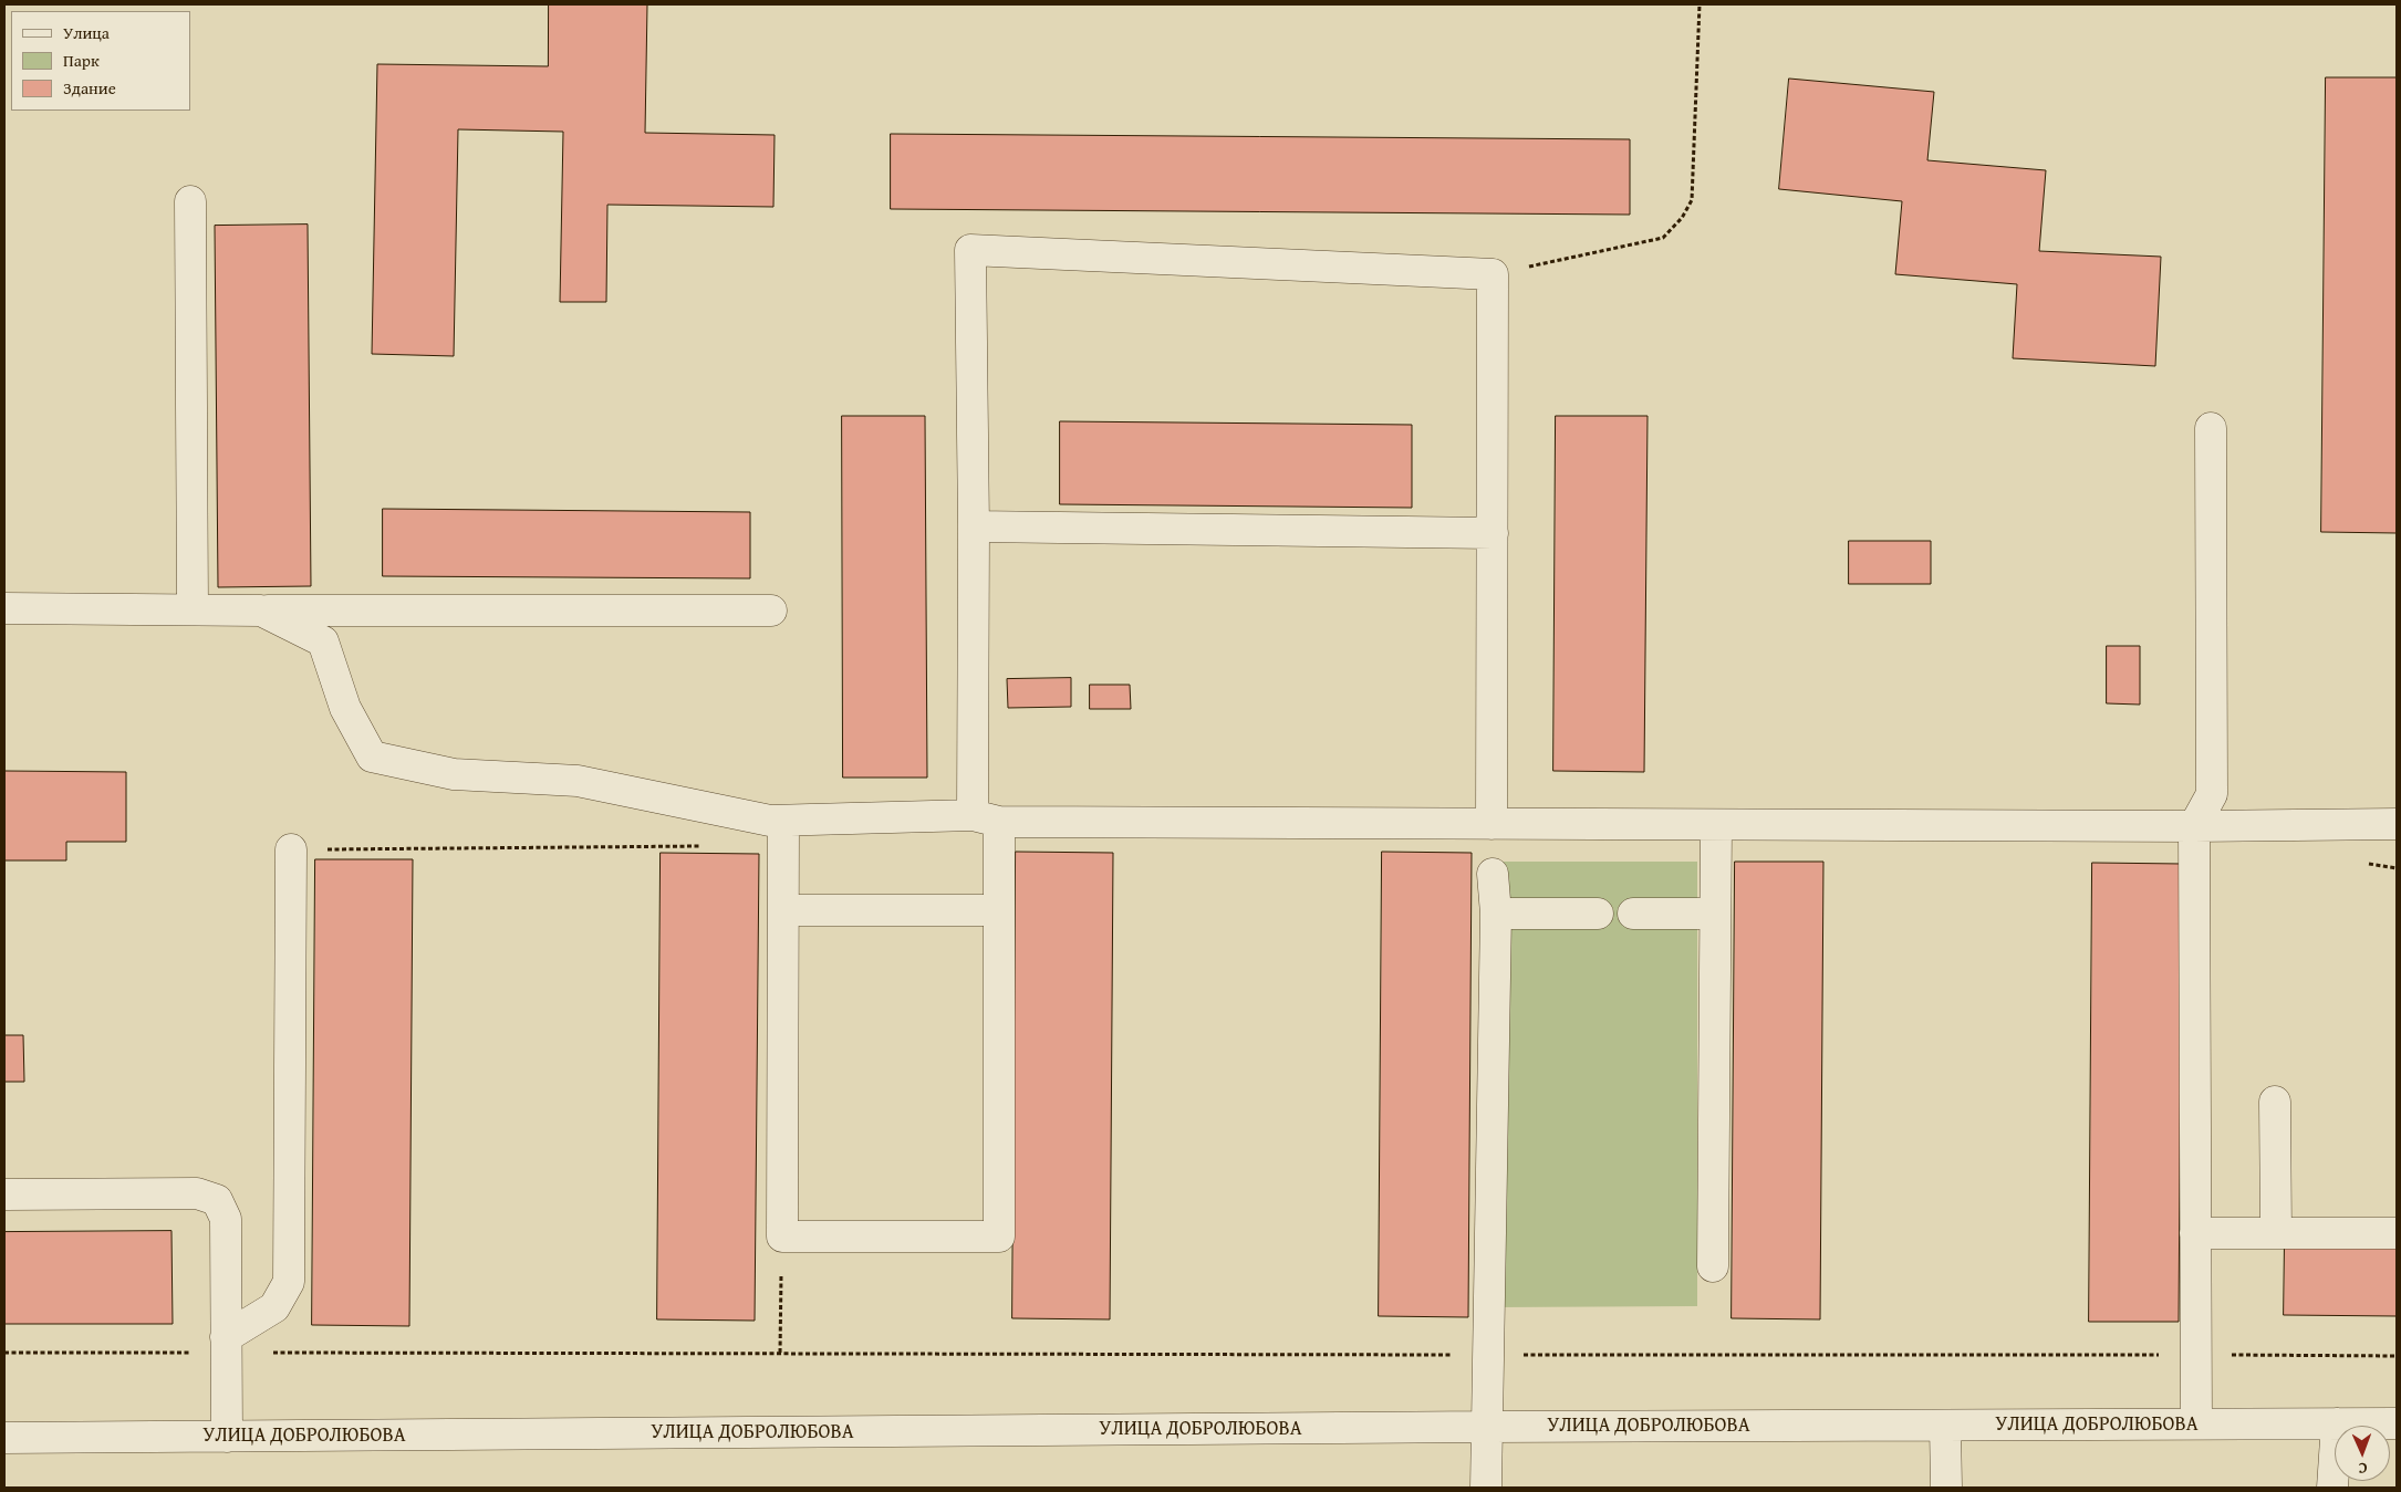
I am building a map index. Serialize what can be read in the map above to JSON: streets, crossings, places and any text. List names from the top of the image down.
{
  "streets": {
    "street": ["УЛИЦА ДОБРОЛЮБОВА"]
  },
  "legend": ["Улица", "Парк", "Здание"],
  "north": "bottom"
}
